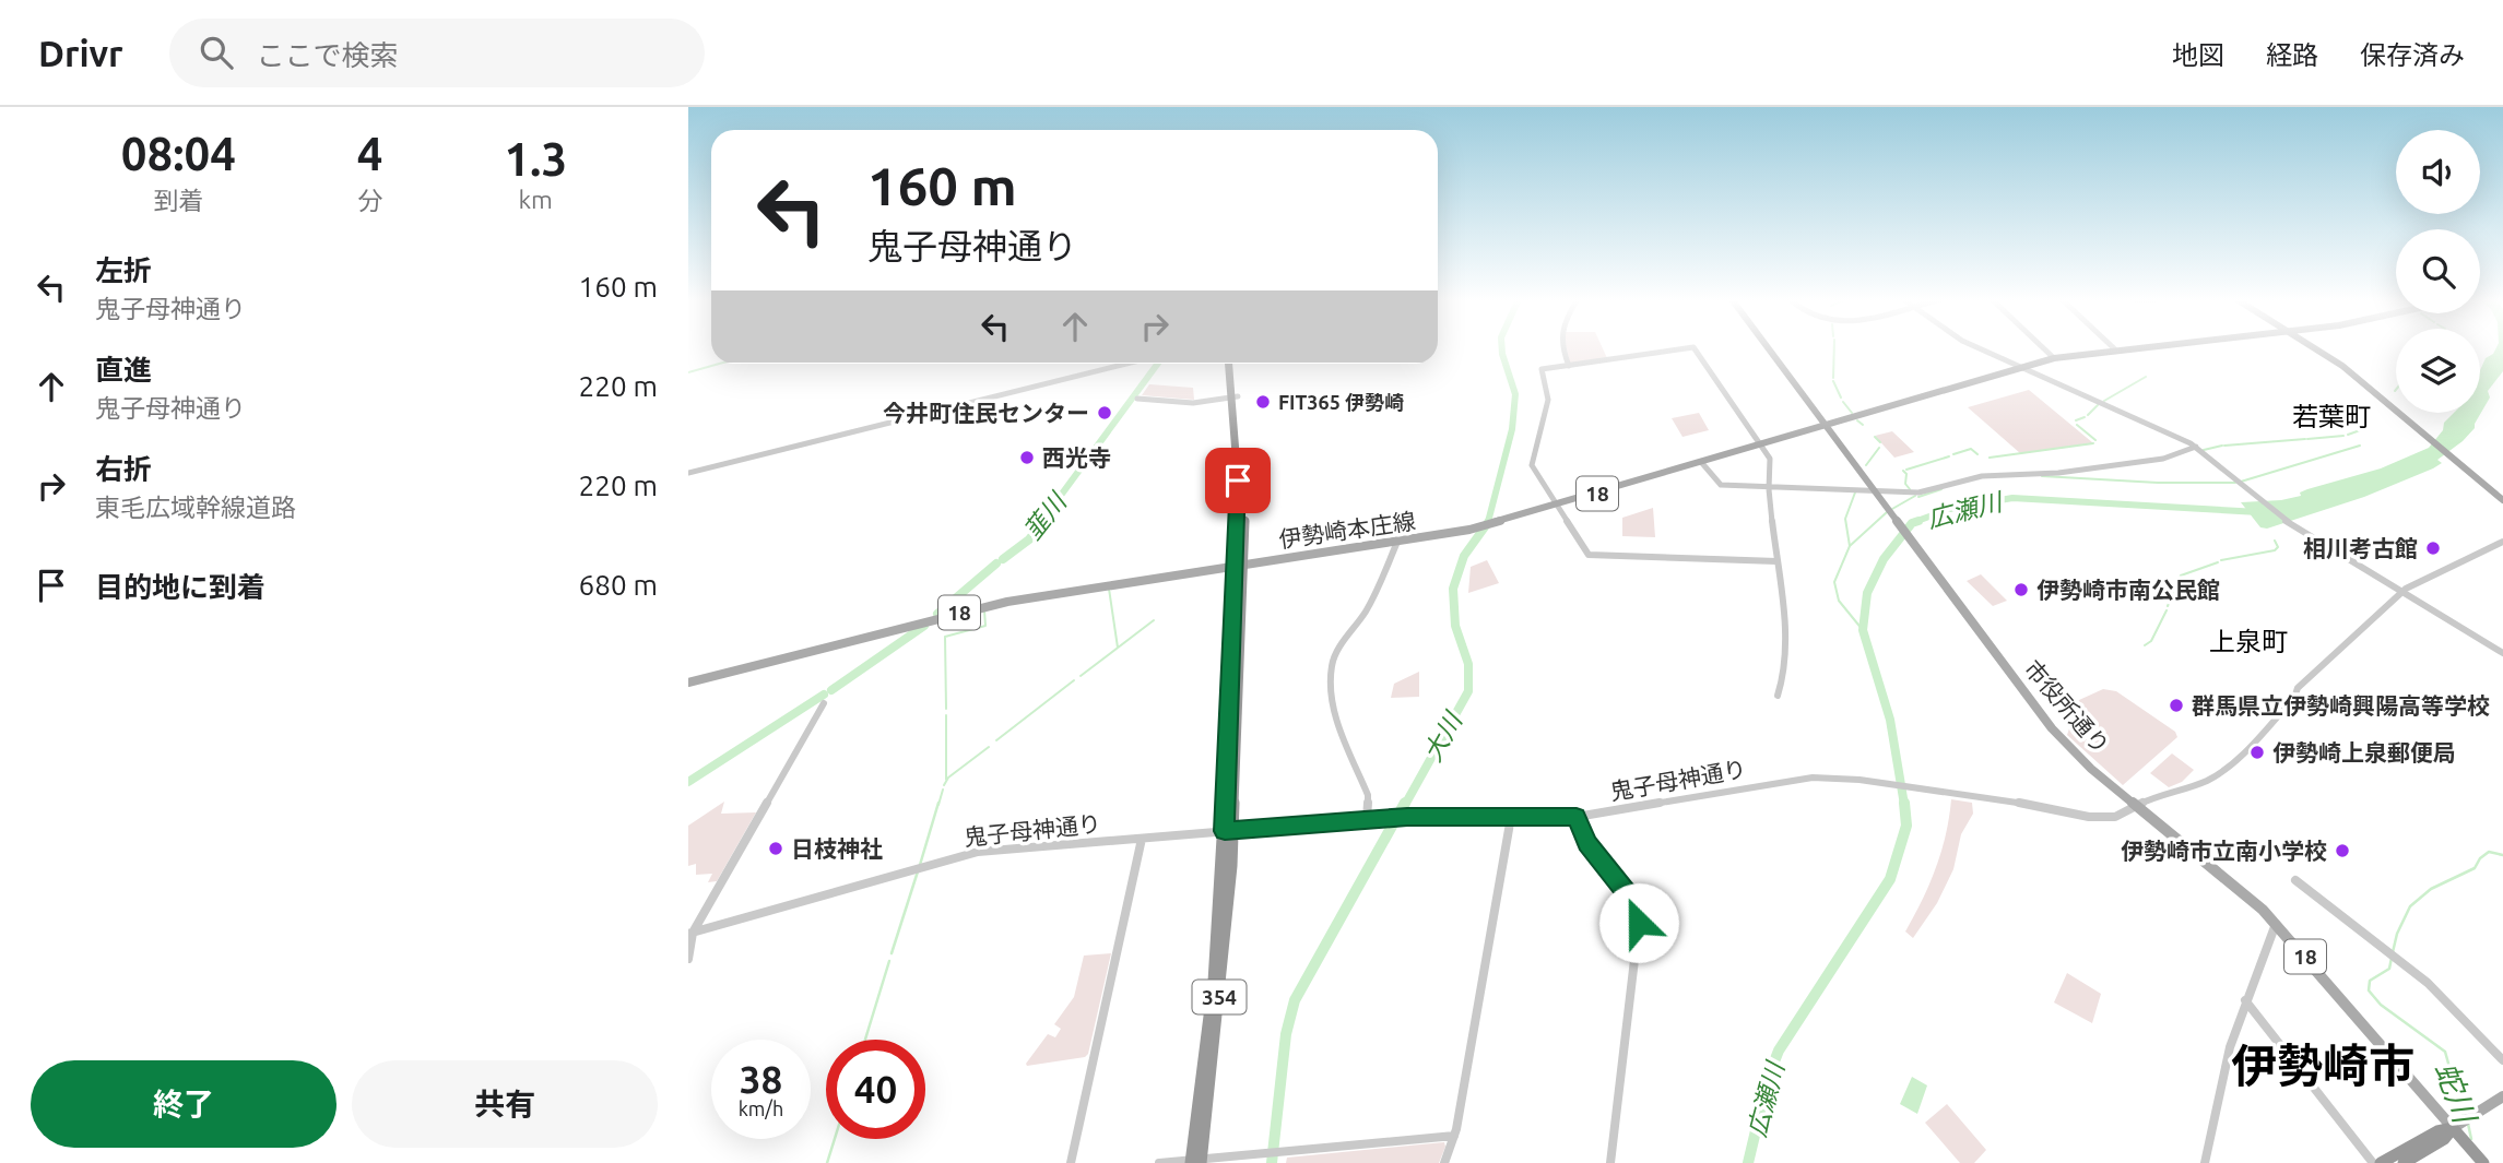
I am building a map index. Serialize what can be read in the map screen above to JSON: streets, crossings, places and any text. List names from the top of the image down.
{
  "streets": {
    "highway": ["354"],
    "main road": ["18", "伊勢崎本庄線", "市役所通り"],
    "street": ["鬼子母神通り"]
  },
  "crossings": [
    ["伊勢崎本庄線", "市役所通り"],
    ["伊勢崎本庄線", "354"],
    ["市役所通り", "鬼子母神通り"],
    ["鬼子母神通り", "354"]
  ],
  "districts": ["若葉町", "上泉町", "伊勢崎市"],
  "water": [
    "広瀬川",
    "韮川",
    "大川",
    "蛇川"
  ],
  "places": [
    "FIT365 伊勢崎",
    "今井町住民センター",
    "西光寺",
    "相川考古館",
    "伊勢崎市南公民館",
    "群馬県立伊勢崎興陽高等学校",
    "伊勢崎上泉郵便局",
    "日枝神社",
    "伊勢崎市立南小学校"
  ],
  "page": {
    "header": "Drivr",
    "search": "ここで検索",
    "nav": ["地図", "経路", "保存済み"],
    "eta": [
      "08:04",
      "到着",
      "4",
      "分",
      "1.3",
      "km"
    ],
    "turn": ["160 m", "鬼子母神通り"],
    "list": [
      {
        "name": "左折",
        "note": "鬼子母神通り",
        "value": "160 m"
      },
      {
        "name": "直進",
        "note": "鬼子母神通り",
        "value": "220 m"
      },
      {
        "name": "右折",
        "note": "東毛広域幹線道路",
        "value": "220 m"
      },
      {
        "name": "目的地に到着",
        "value": "680 m"
      }
    ],
    "speed": "38 km/h",
    "limit": "40",
    "buttons": ["終了", "共有"]
  }
}
